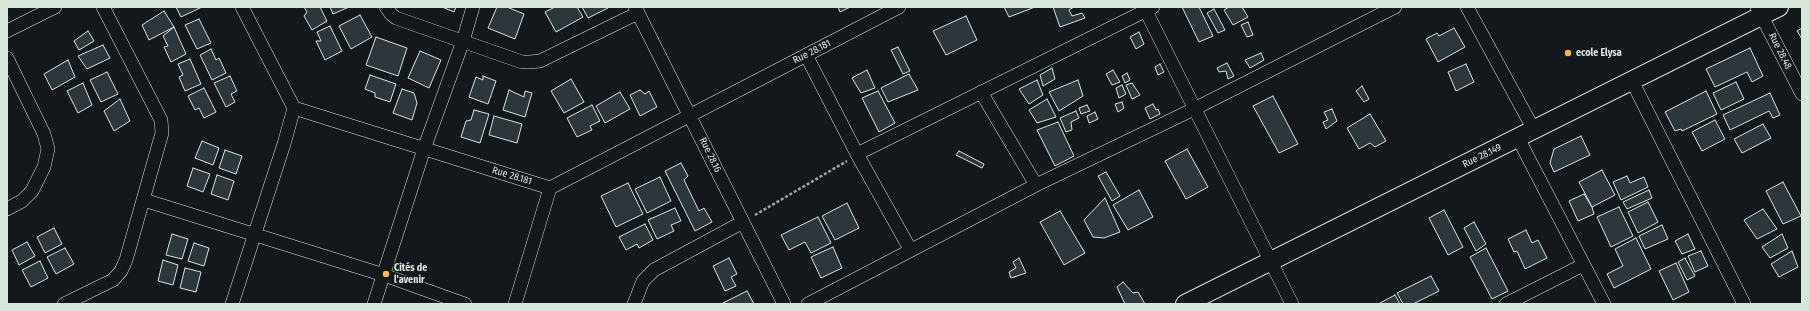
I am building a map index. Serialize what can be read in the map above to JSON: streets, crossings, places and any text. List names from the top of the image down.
{
  "streets": {
    "street": [
      "Rue 28.48",
      "Rue 28.181",
      "Rue 28.16",
      "Rue 28.149"
    ]
  },
  "crossings": [
    ["Rue 28.48", "Rue 28.149"],
    ["Rue 28.181", "Rue 28.16"]
  ],
  "places": ["ecole Elysa", "Cités de l'avenir"]
}
